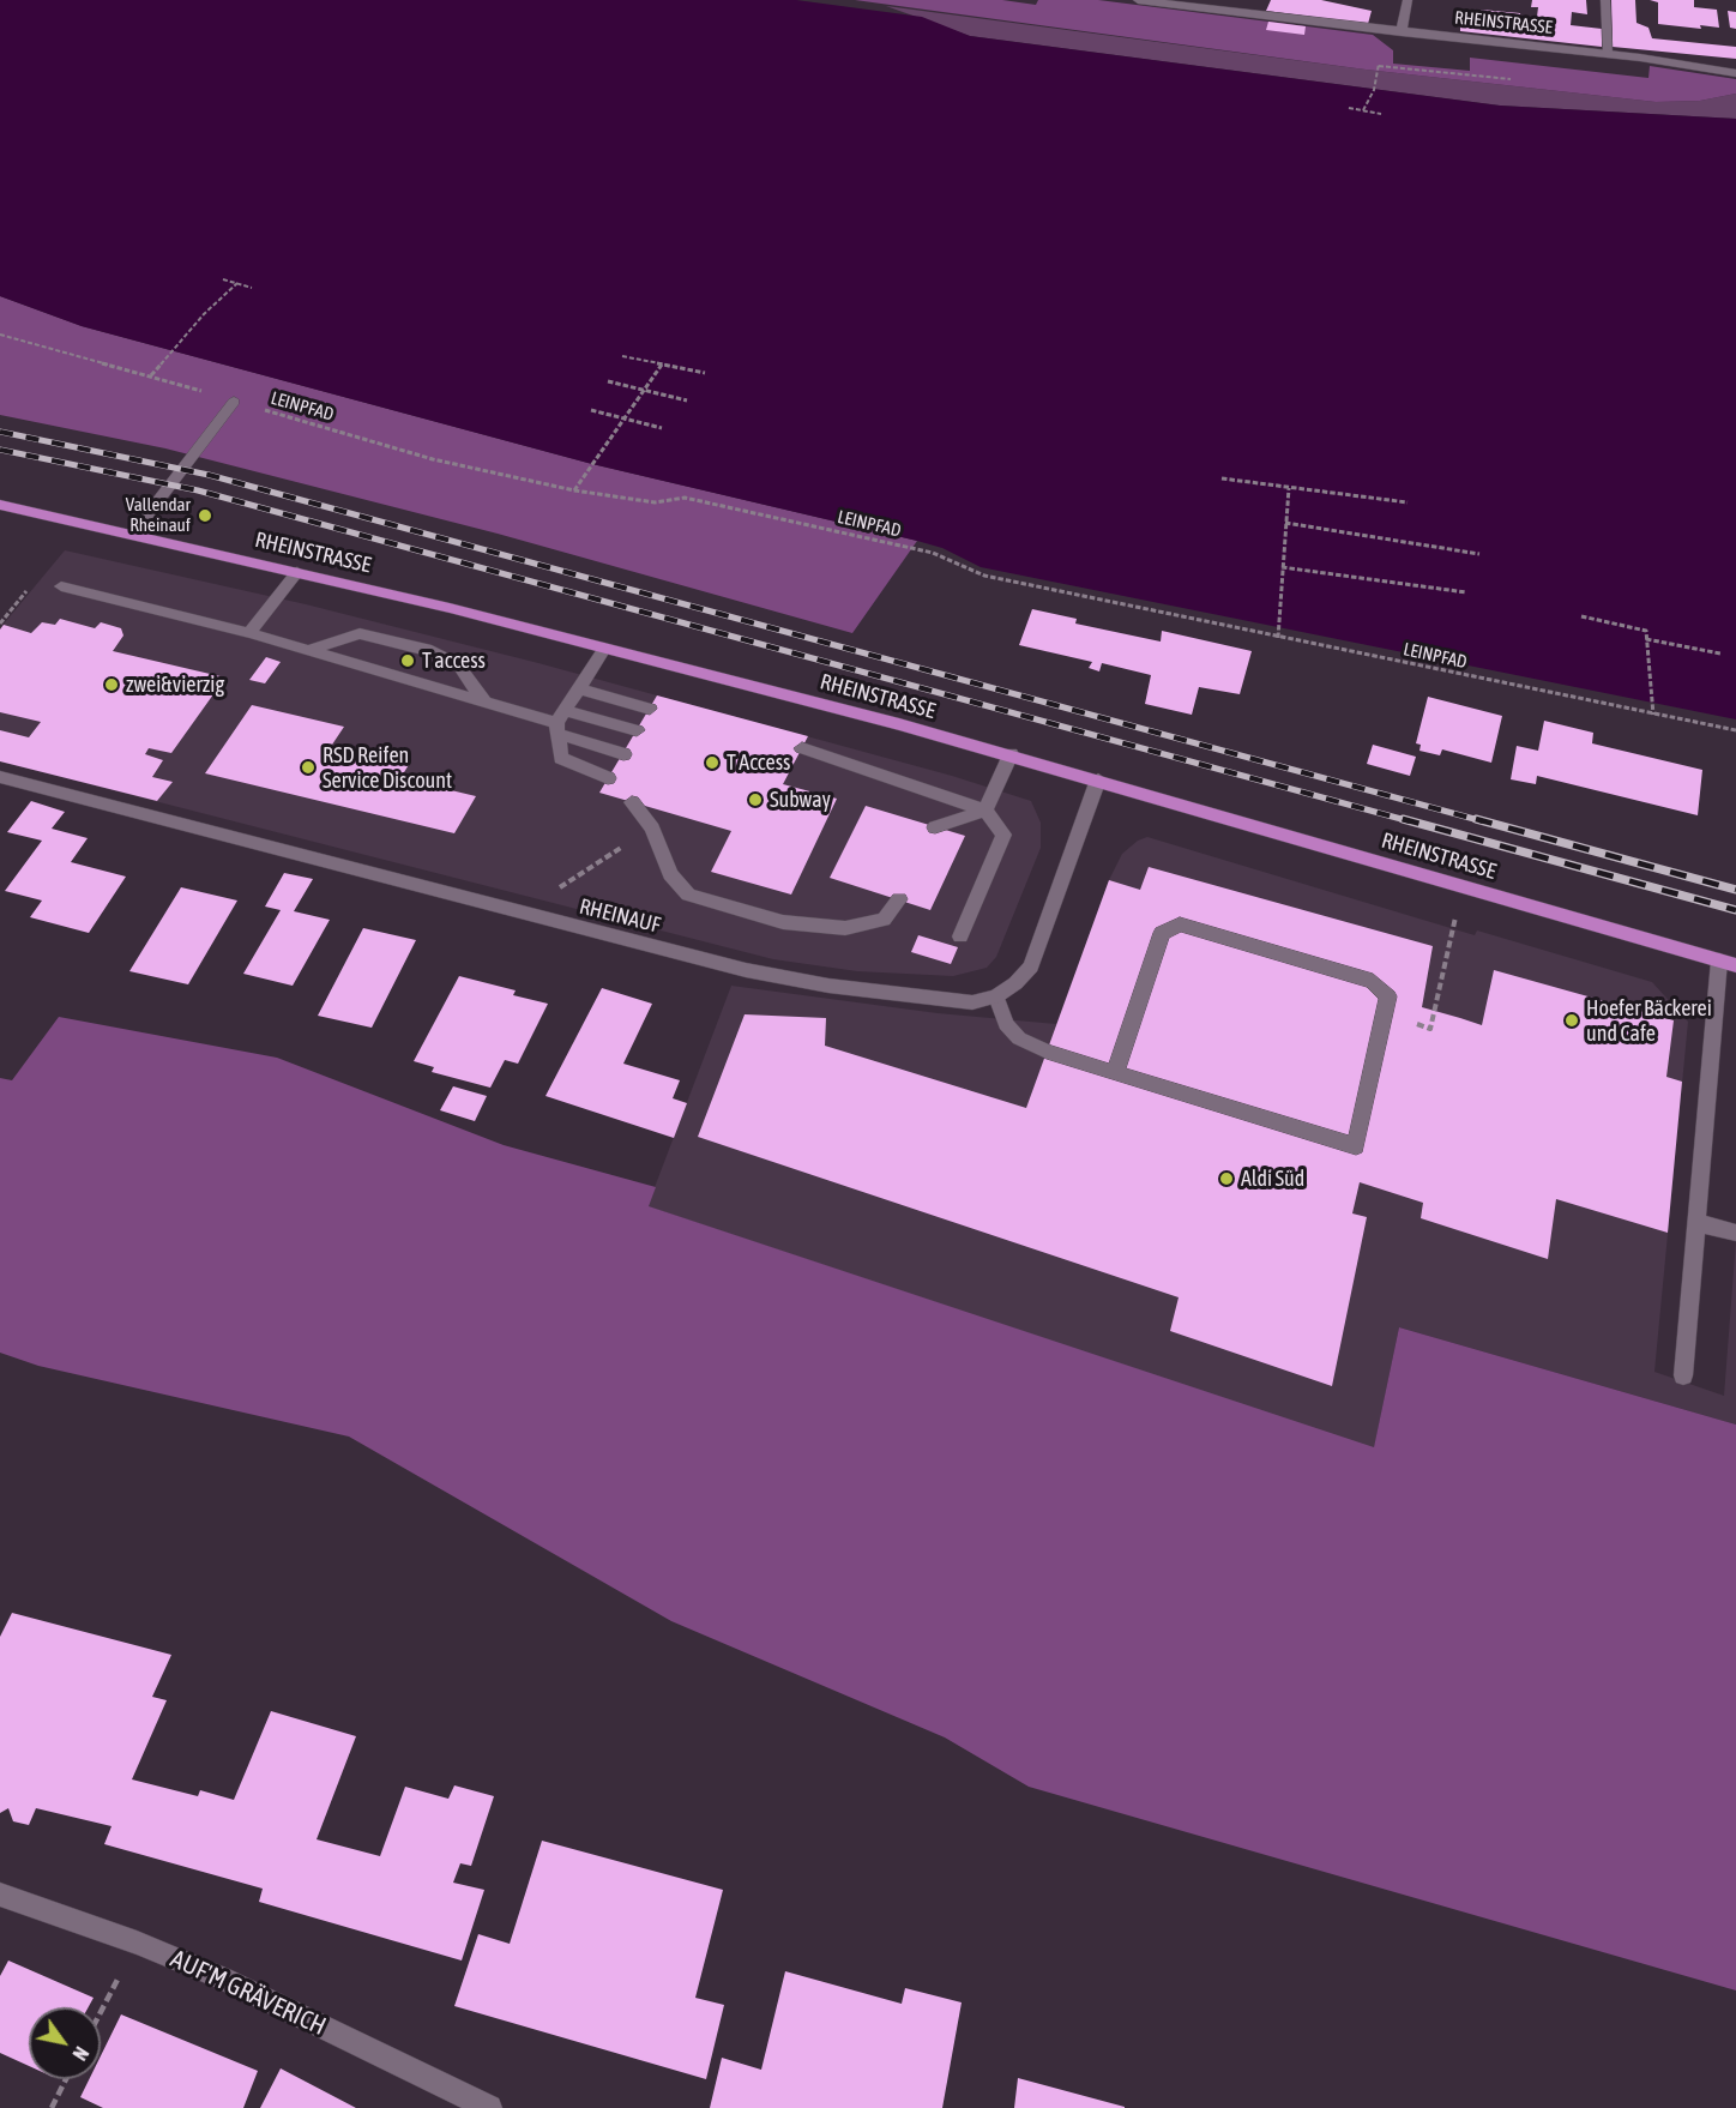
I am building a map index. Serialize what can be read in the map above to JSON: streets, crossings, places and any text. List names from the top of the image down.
{
  "streets": {
    "main road": ["RHEINSTRASSE"],
    "street": ["RHEINAUF", "AUF'M GRÄVERICH"],
    "path": ["LEINPFAD"]
  },
  "places": [
    "Vallendar Rheinauf",
    "T access",
    "zwei&vierzig",
    "T Access",
    "RSD Reifen Service Discount",
    "Subway",
    "Hoefer Bäckerei und Cafe",
    "Aldi Süd"
  ],
  "north": "bottom right"
}
